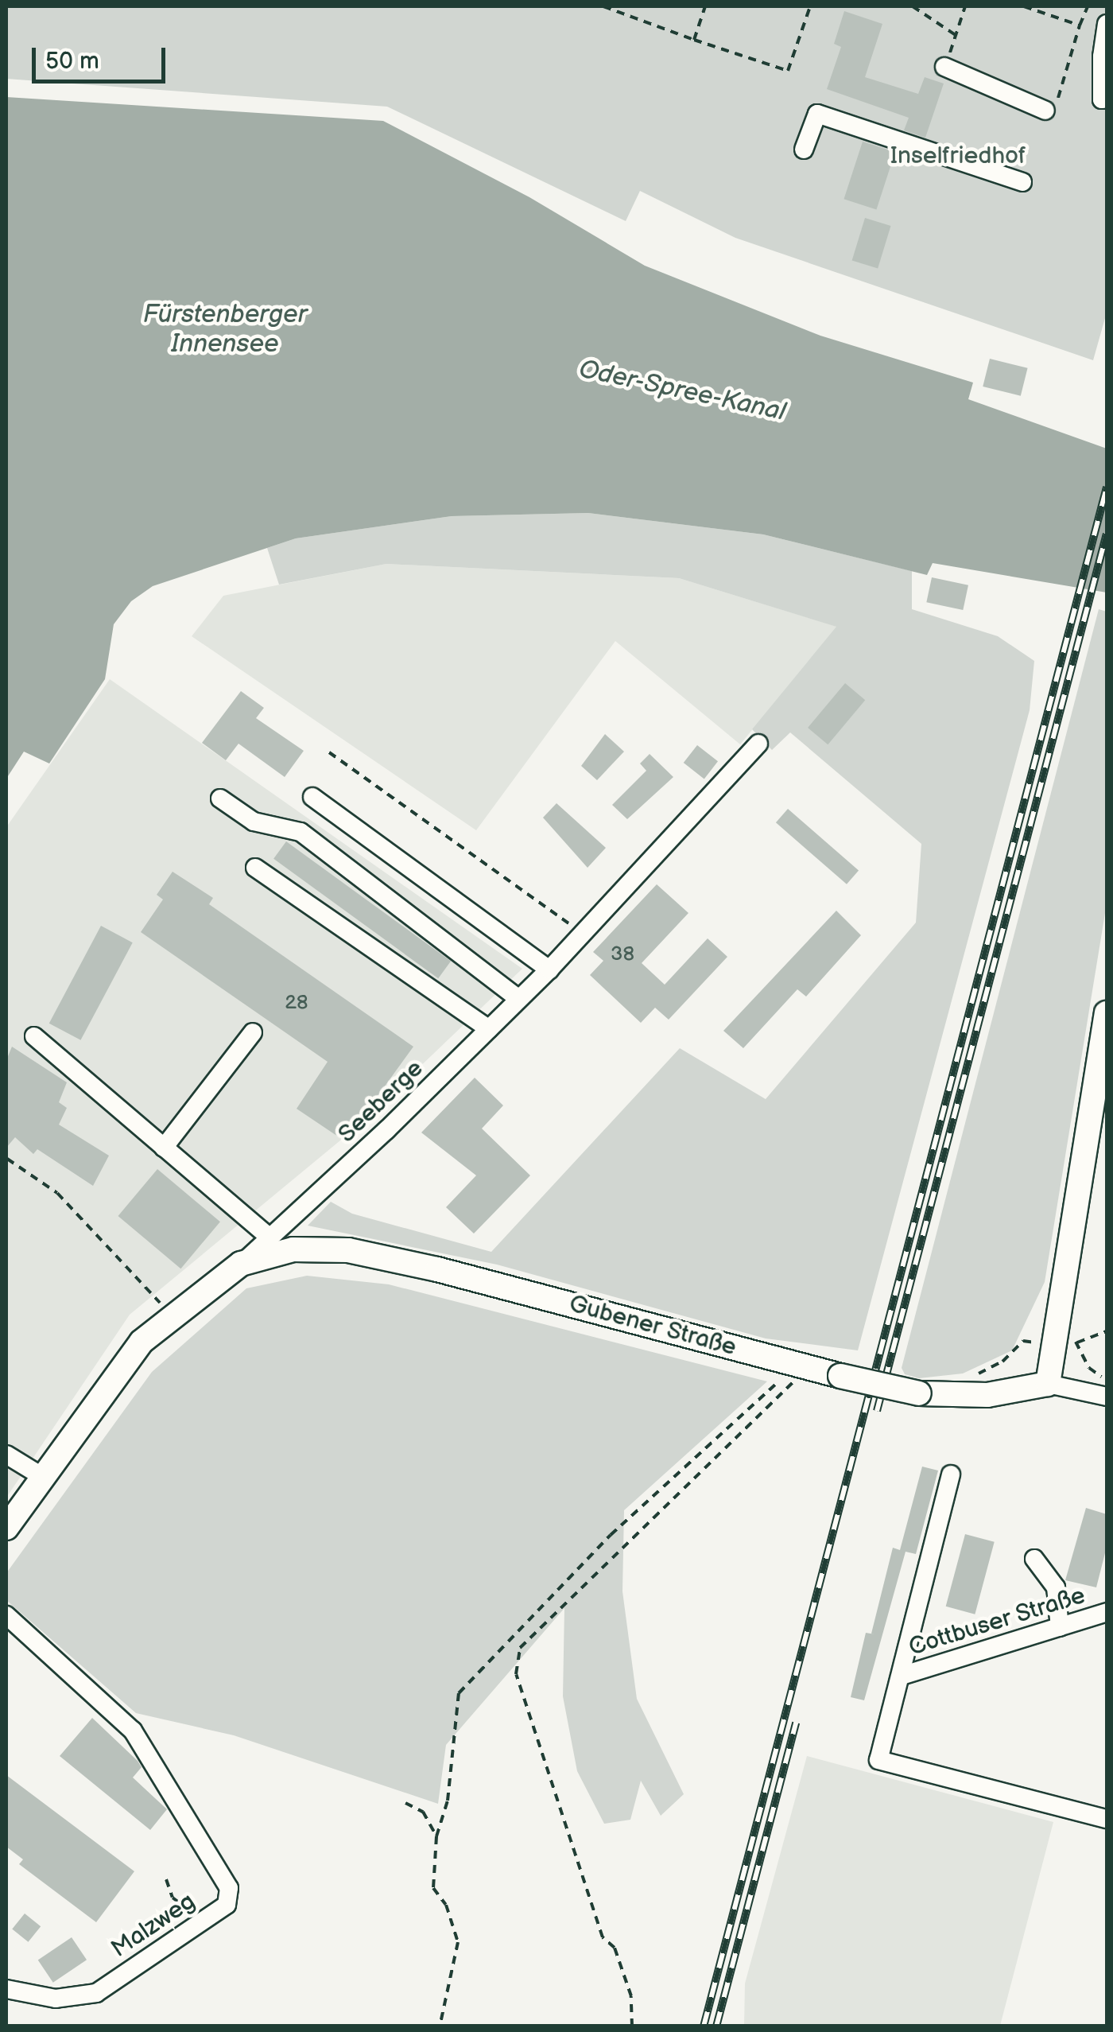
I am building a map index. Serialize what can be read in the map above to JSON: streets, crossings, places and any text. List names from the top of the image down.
{
  "streets": {
    "main road": ["Gubener Straße"],
    "street": ["Seeberge", "Cottbuser Straße", "Malzweg"]
  },
  "crossings": [
    ["Seeberge", "Gubener Straße"]
  ],
  "water": ["Fürstenberger Innensee", "Oder-Spree-Kanal"],
  "parks": ["Inselfriedhof"],
  "house_numbers": ["38", "28"],
  "scale_bar": "50 m"
}
